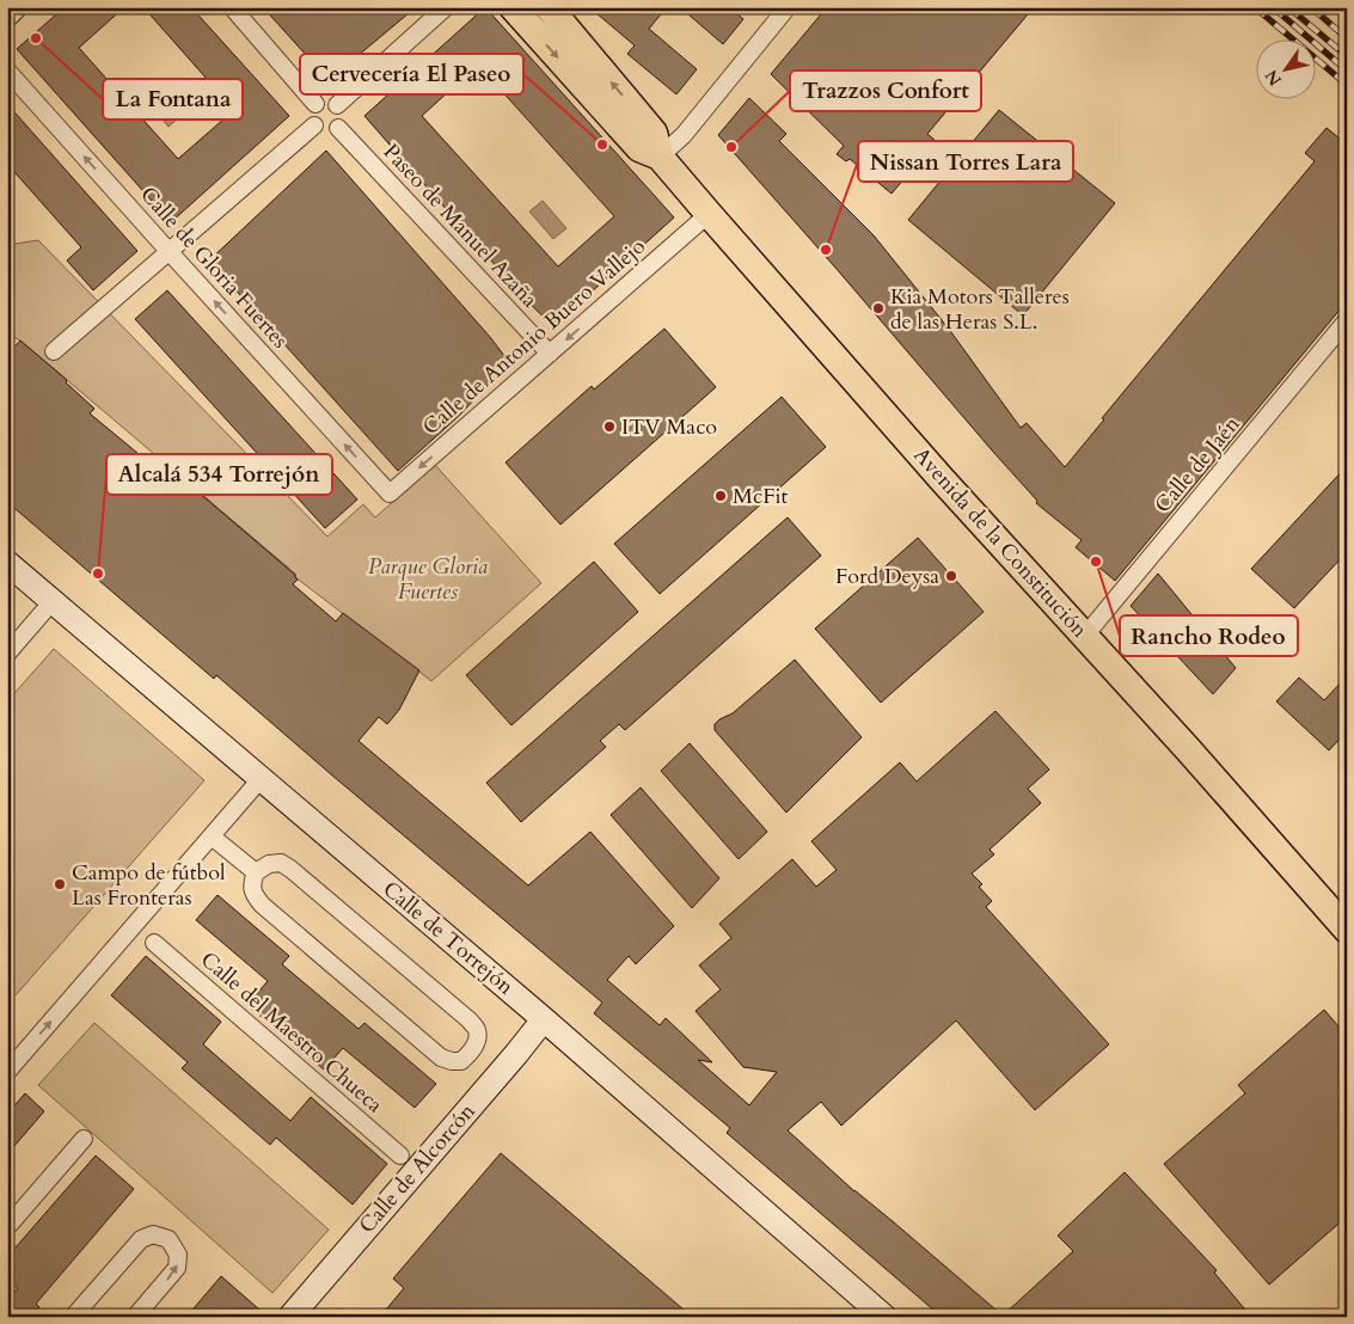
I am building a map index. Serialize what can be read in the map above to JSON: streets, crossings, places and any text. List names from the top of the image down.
{
  "streets": {
    "main road": ["Avenida de la Constitución"],
    "street": [
      "Paseo de Manuel Azaña",
      "Calle de Gloria Fuertes",
      "Calle de Antonio Buero Vallejo",
      "Calle de Jaén",
      "Calle de Torrejón",
      "Calle del Maestro Chueca",
      "Calle de Alcorcón"
    ]
  },
  "crossings": [
    ["Paseo de Manuel Azaña", "Calle de Antonio Buero Vallejo"],
    ["Calle de Gloria Fuertes", "Calle de Antonio Buero Vallejo"],
    ["Calle de Antonio Buero Vallejo", "Avenida de la Constitución"],
    ["Calle de Jaén", "Avenida de la Constitución"],
    ["Calle de Torrejón", "Calle de Alcorcón"]
  ],
  "one_way": ["Calle de Gloria Fuertes", "Calle de Antonio Buero Vallejo"],
  "parks": ["Parque Gloria Fuertes"],
  "places": [
    "La Fontana",
    "Cervecería El Paseo",
    "Trazzos Confort",
    "Nissan Torres Lara",
    "Kia Motors Talleres de las Heras S.L.",
    "ITV Maco",
    "McFit",
    "Rancho Rodeo",
    "Alcalá 534 Torrejón",
    "Ford Deysa",
    "Campo de fútbol Las Fronteras"
  ],
  "north": "bottom left"
}
